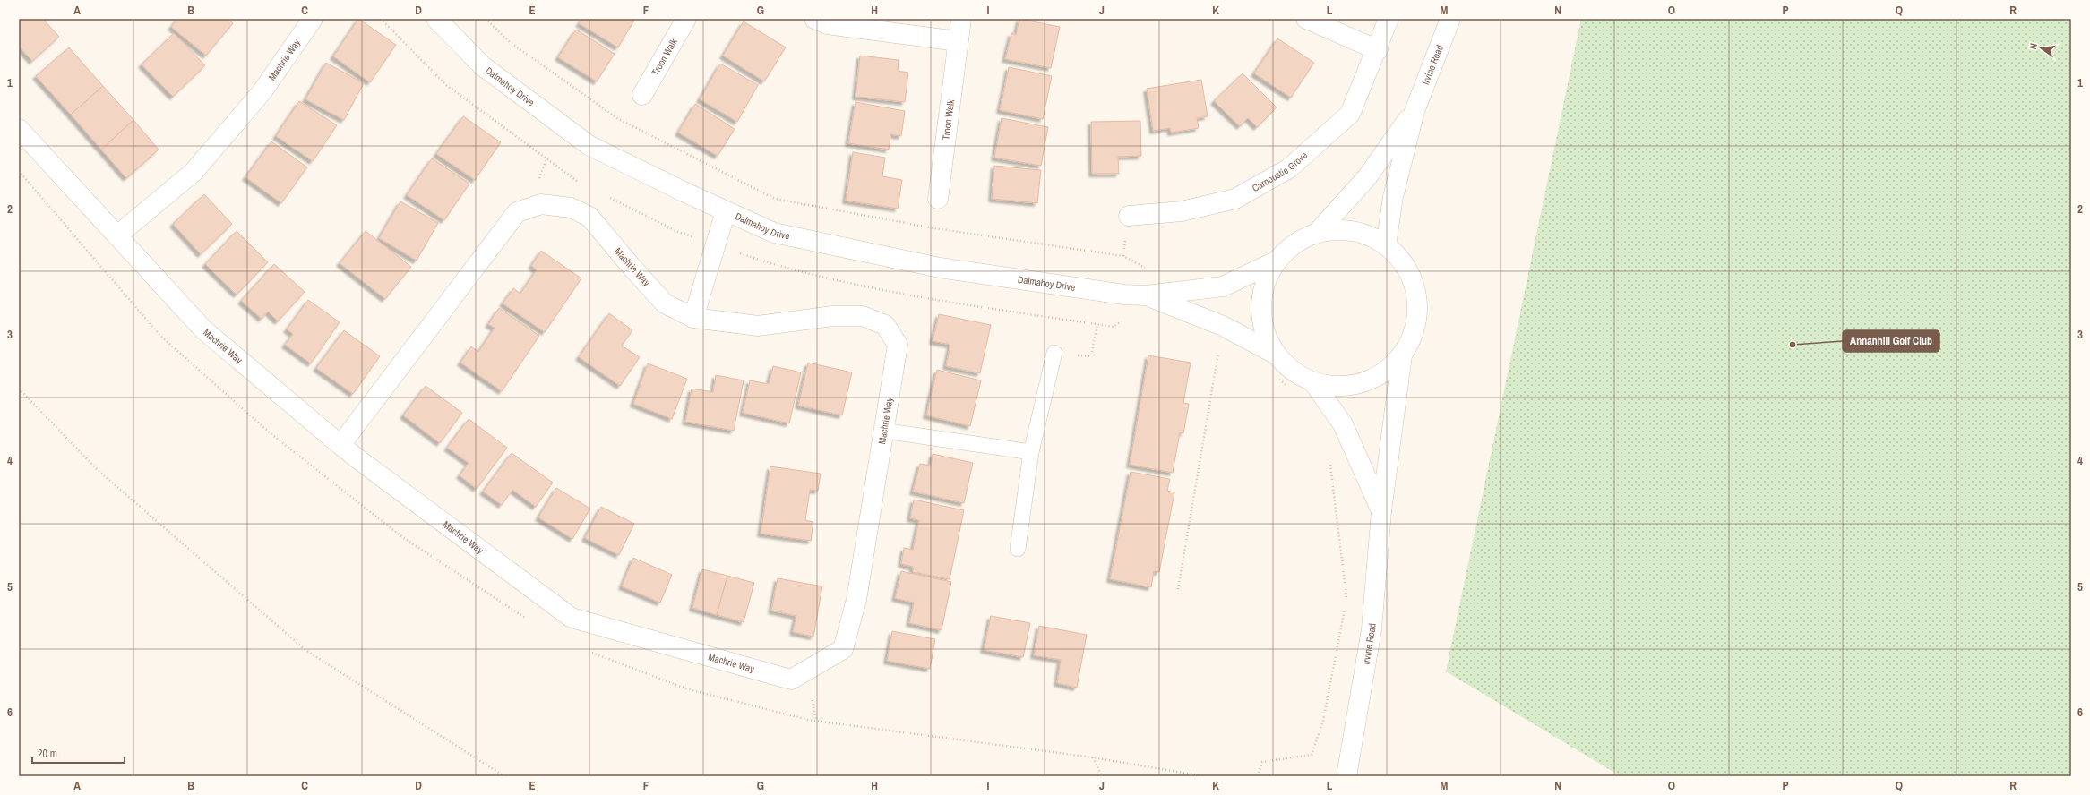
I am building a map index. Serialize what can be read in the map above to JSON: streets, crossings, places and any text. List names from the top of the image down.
{
  "streets": {
    "street": [
      "Troon Walk",
      "Machrie Way",
      "Irvine Road",
      "Dalmahoy Drive",
      "Carnoustie Grove"
    ]
  },
  "places": ["Annanhill Golf Club"],
  "scale_bar": "20 m",
  "north": "left",
  "grid": {
    "columns": [
      "A",
      "B",
      "C",
      "D",
      "E",
      "F",
      "G",
      "H",
      "I",
      "J",
      "K",
      "L",
      "M",
      "N",
      "O",
      "P",
      "Q",
      "R"
    ],
    "rows": [
      "1",
      "2",
      "3",
      "4",
      "5",
      "6"
    ]
  }
}
